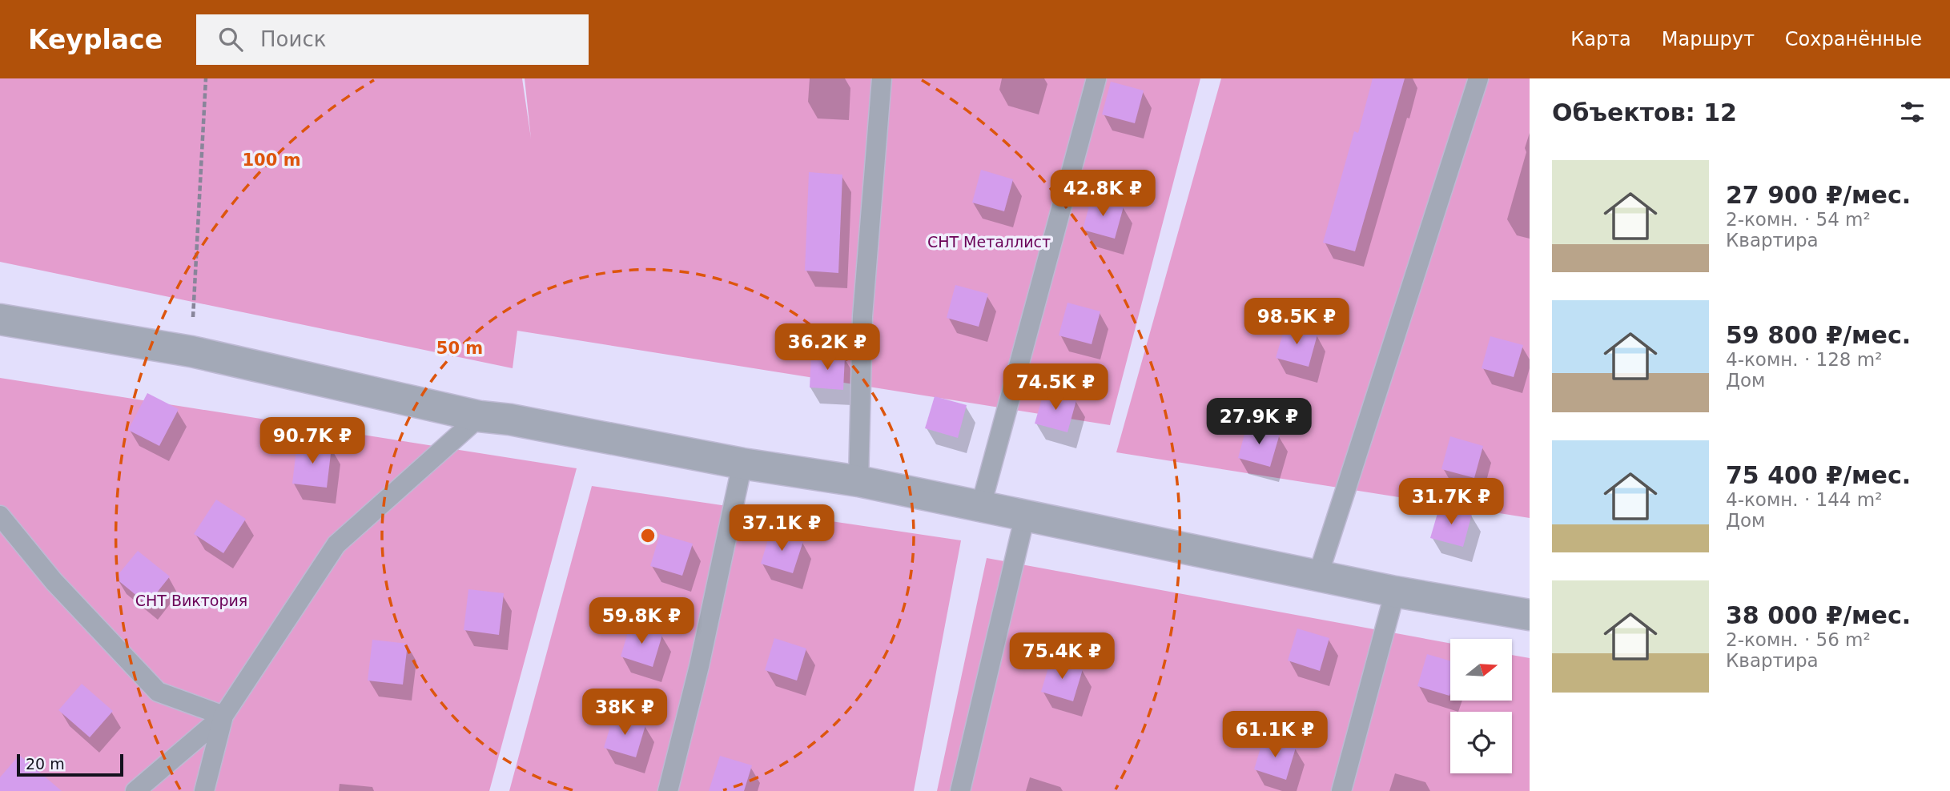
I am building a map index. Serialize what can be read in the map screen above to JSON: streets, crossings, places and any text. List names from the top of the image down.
{
  "parks": ["СНТ Металлист", "СНТ Виктория"],
  "scale_bar": "20 m",
  "north": "right",
  "page": {
    "header": "Keyplace",
    "search": "Поиск",
    "nav": ["Карта", "Маршрут", "Сохранённые"],
    "heading": "Объектов: 12",
    "list": [
      {
        "name": "27 900 ₽/мес.",
        "note": "2-комн. · 54 m² · Квартира"
      },
      {
        "name": "59 800 ₽/мес.",
        "note": "4-комн. · 128 m² · Дом"
      },
      {
        "name": "75 400 ₽/мес.",
        "note": "4-комн. · 144 m² · Дом"
      },
      {
        "name": "38 000 ₽/мес.",
        "note": "2-комн. · 56 m² · Квартира"
      }
    ],
    "price": [
      "42.8K ₽",
      "98.5K ₽",
      "36.2K ₽",
      "74.5K ₽",
      "27.9K ₽",
      "90.7K ₽",
      "31.7K ₽",
      "37.1K ₽",
      "59.8K ₽",
      "75.4K ₽",
      "38K ₽",
      "61.1K ₽"
    ],
    "scale": "20 m"
  },
  "rings": ["100 m", "50 m"]
}
